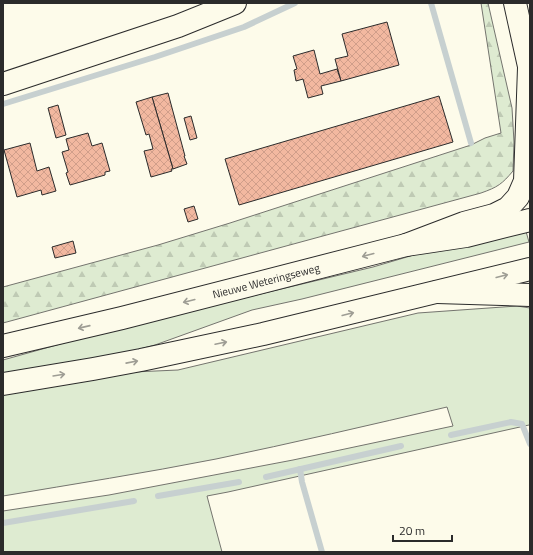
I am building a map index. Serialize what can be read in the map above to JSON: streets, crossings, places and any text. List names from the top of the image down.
{
  "streets": {
    "main road": ["Nieuwe Weteringseweg"]
  },
  "scale_bar": "20 m"
}
